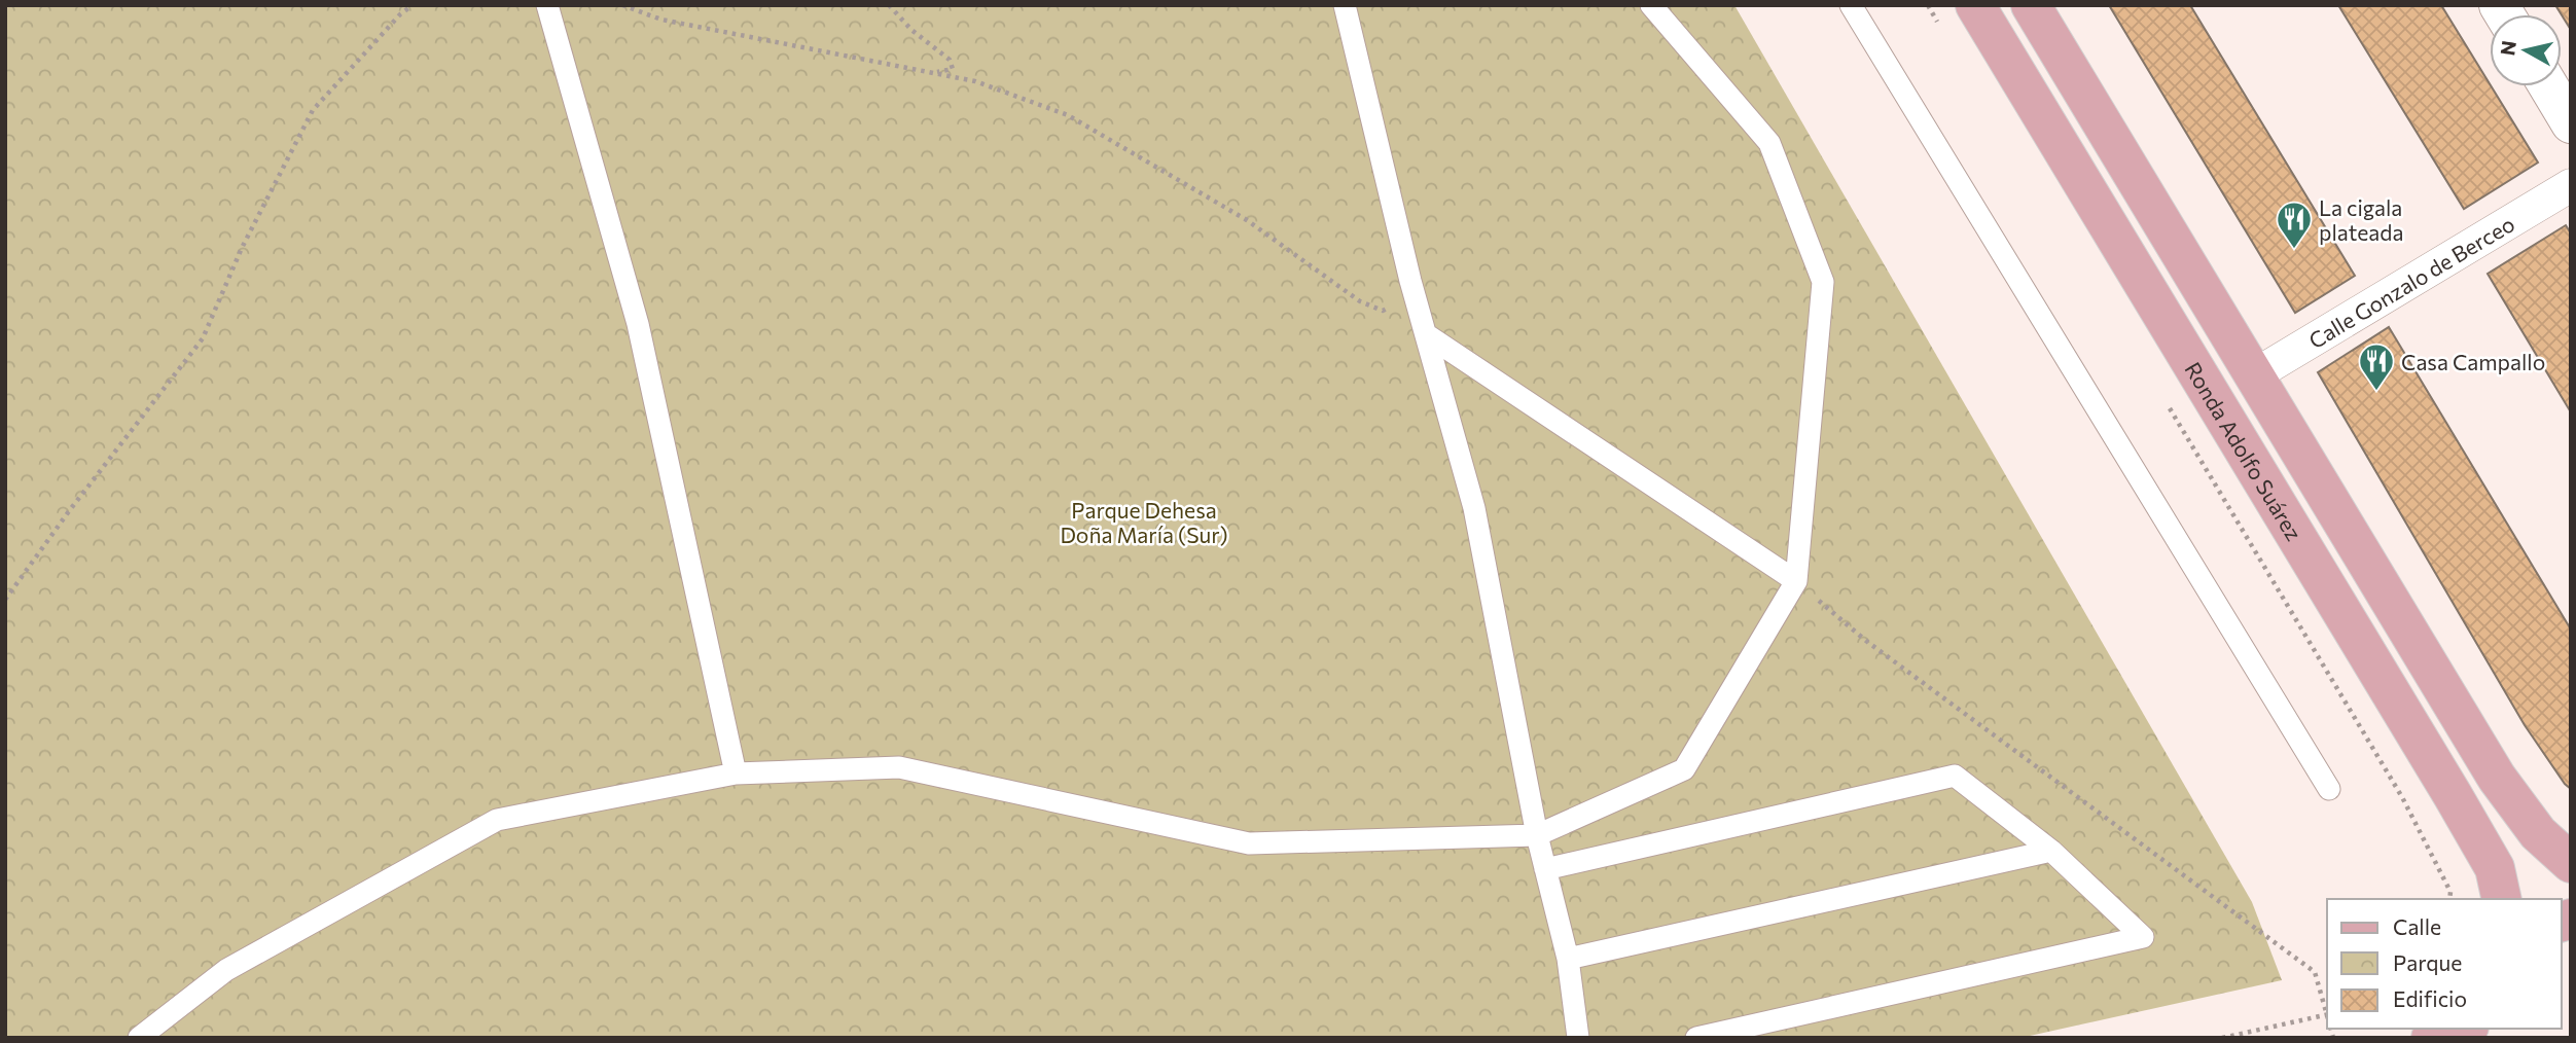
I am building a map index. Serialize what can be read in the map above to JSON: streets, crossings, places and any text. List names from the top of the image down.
{
  "streets": {
    "main road": ["Ronda Adolfo Suárez"],
    "street": ["Calle Gonzalo de Berceo"]
  },
  "parks": ["Parque Dehesa Doña María (Sur)"],
  "places": {
    "restaurant": ["La cigala plateada", "Casa Campallo"]
  },
  "legend": ["Calle", "Parque", "Edificio"],
  "north": "left"
}
